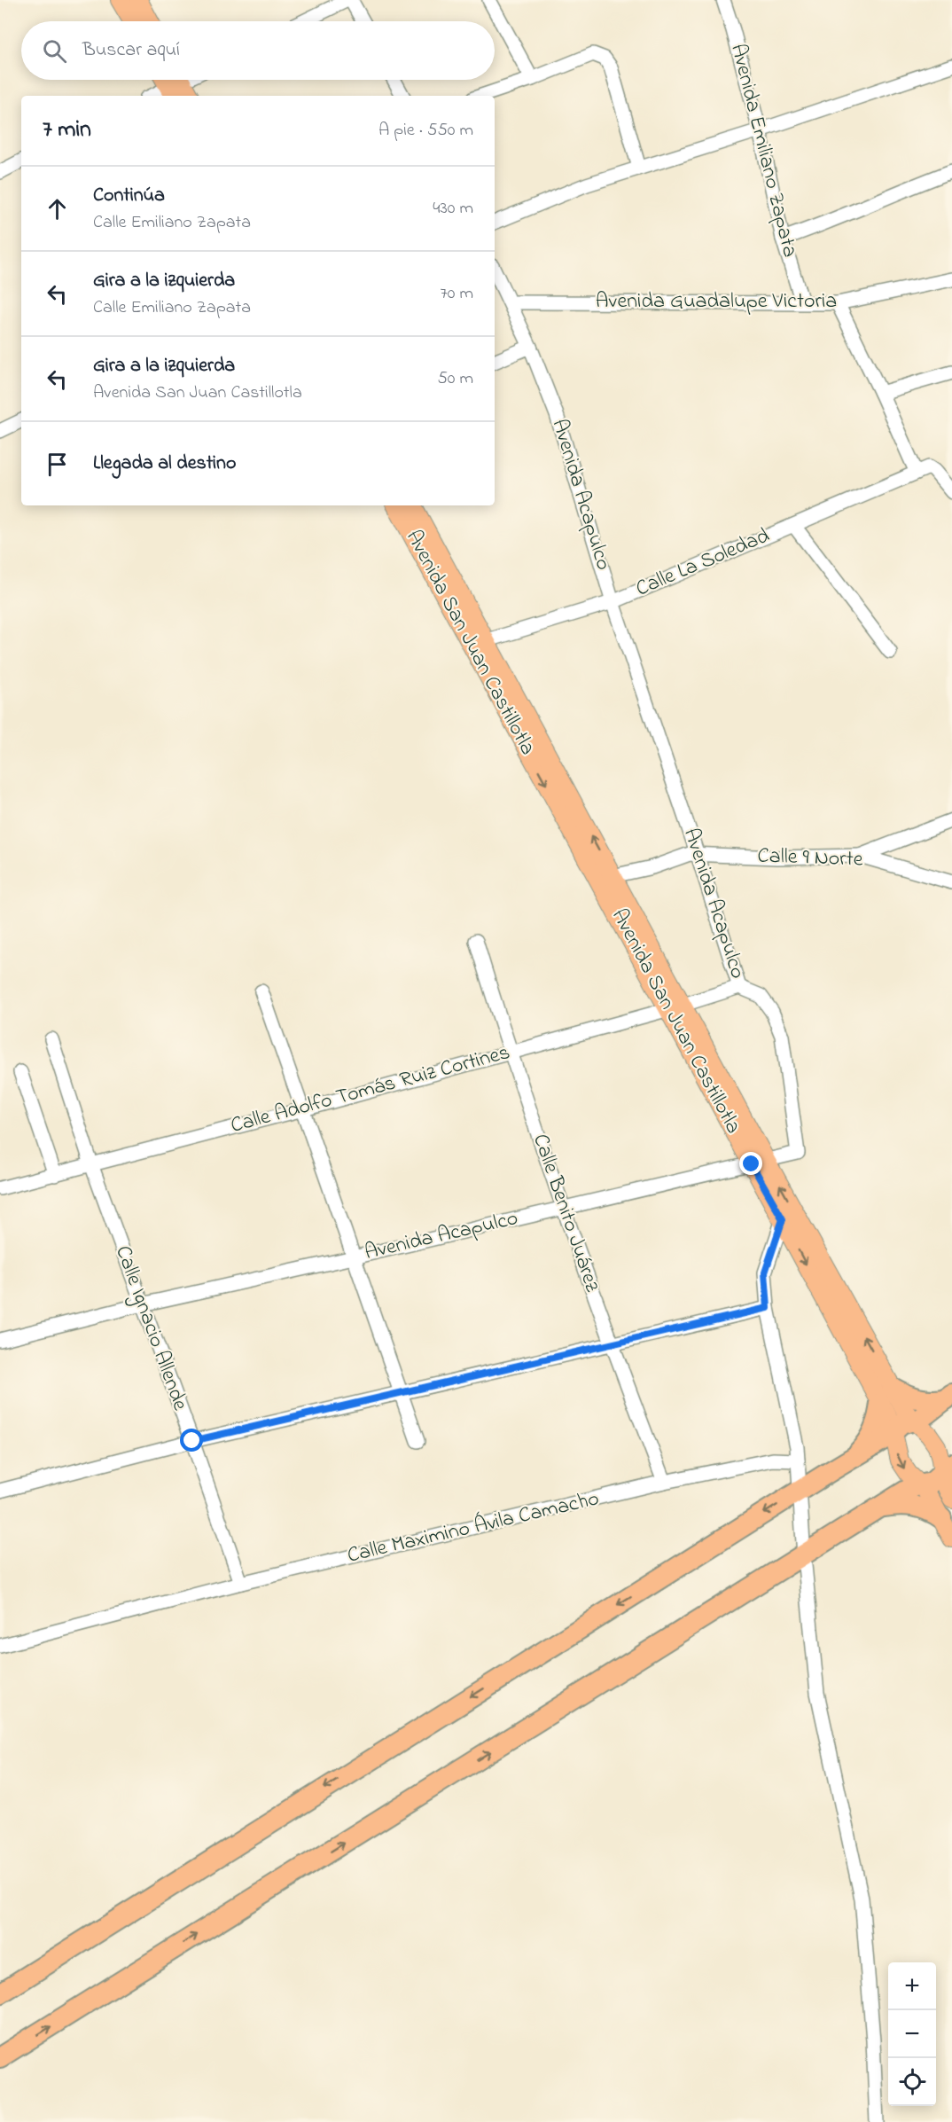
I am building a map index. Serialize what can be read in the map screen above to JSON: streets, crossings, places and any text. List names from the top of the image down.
{
  "streets": {
    "main road": ["Avenida San Juan Castillotla"],
    "street": [
      "Avenida Emiliano Zapata",
      "Avenida Guadalupe Victoria",
      "Avenida Acapulco",
      "Calle La Soledad",
      "Calle 9 Norte",
      "Calle Adolfo Tomás Ruiz Cortines",
      "Calle Benito Juárez",
      "Calle Ignacio Allende",
      "Calle Maximino Ávila Camacho"
    ]
  },
  "crossings": [
    ["Avenida Emiliano Zapata", "Avenida Guadalupe Victoria"],
    ["Avenida Guadalupe Victoria", "Avenida Acapulco"],
    ["Avenida Acapulco", "Calle La Soledad"],
    ["Avenida Acapulco", "Avenida San Juan Castillotla"],
    ["Avenida Acapulco", "Calle 9 Norte"],
    ["Avenida Acapulco", "Calle Adolfo Tomás Ruiz Cortines"],
    ["Avenida Acapulco", "Calle Benito Juárez"],
    ["Avenida Acapulco", "Calle Ignacio Allende"],
    ["Calle La Soledad", "Avenida San Juan Castillotla"],
    ["Avenida San Juan Castillotla", "Calle 9 Norte"],
    ["Avenida San Juan Castillotla", "Calle Adolfo Tomás Ruiz Cortines"],
    ["Calle Adolfo Tomás Ruiz Cortines", "Calle Benito Juárez"],
    ["Calle Adolfo Tomás Ruiz Cortines", "Calle Ignacio Allende"],
    ["Calle Benito Juárez", "Calle Maximino Ávila Camacho"],
    ["Calle Ignacio Allende", "Calle Maximino Ávila Camacho"]
  ],
  "page": {
    "search": "Buscar aquí",
    "heading": ["7 min", "A pie · 550 m"],
    "list": [
      ["Continúa", "Calle Emiliano Zapata", "430 m"],
      ["Gira a la izquierda", "Calle Emiliano Zapata", "70 m"],
      ["Gira a la izquierda", "Avenida San Juan Castillotla", "50 m"],
      "Llegada al destino"
    ],
    "map_buttons": ["+", "−"]
  }
}
